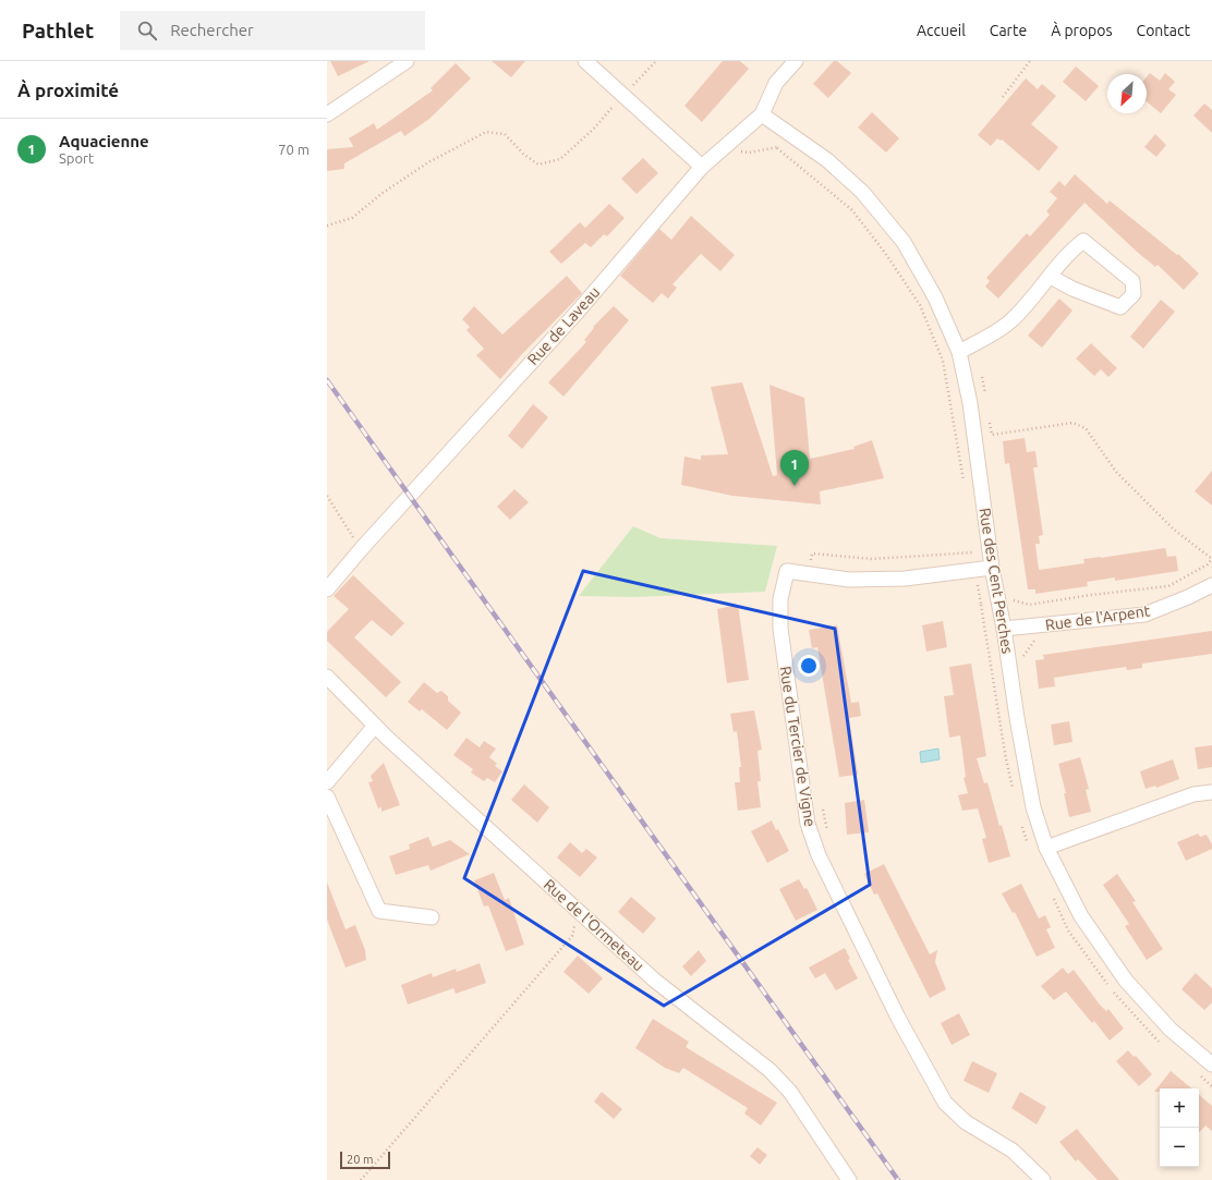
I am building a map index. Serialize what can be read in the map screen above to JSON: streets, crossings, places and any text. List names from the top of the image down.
{
  "streets": {
    "street": [
      "Rue de Laveau",
      "Rue des Cent Perches",
      "Rue de l'Arpent",
      "Rue du Tercier de Vigne",
      "Rue de l'Ormeteau"
    ]
  },
  "crossings": [
    ["Rue de Laveau", "Rue des Cent Perches"],
    ["Rue des Cent Perches", "Rue de l'Arpent"],
    ["Rue des Cent Perches", "Rue du Tercier de Vigne"]
  ],
  "scale_bar": "20 m",
  "north": "bottom left",
  "page": {
    "header": "Pathlet",
    "search": "Rechercher",
    "nav": [
      "Accueil",
      "Carte",
      "À propos",
      "Contact"
    ],
    "heading": "À proximité",
    "list": [
      {
        "mark": "1",
        "name": "Aquacienne",
        "note": "Sport",
        "value": "70 m"
      }
    ],
    "pins": "1",
    "map_buttons": ["+", "−"],
    "scale": "20 m"
  }
}
